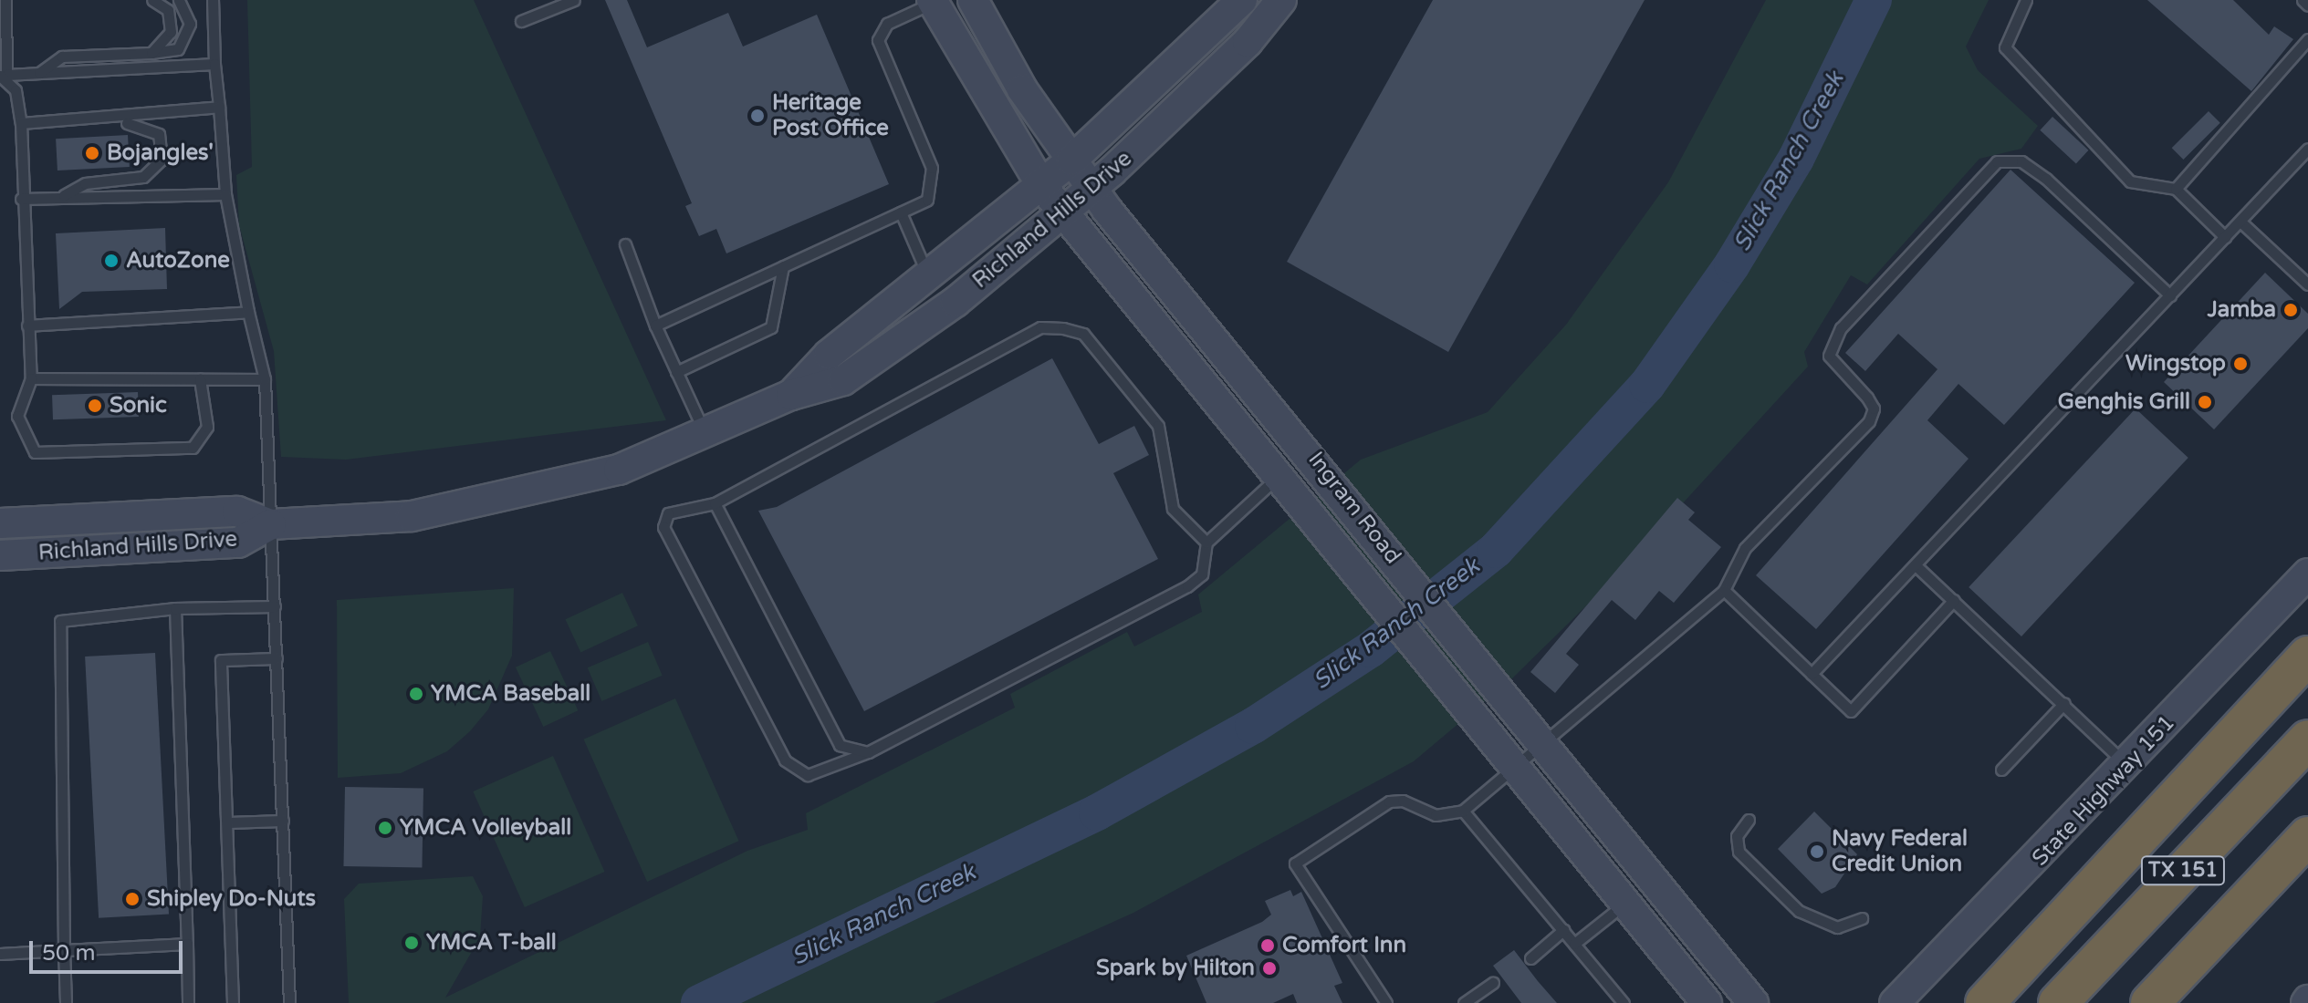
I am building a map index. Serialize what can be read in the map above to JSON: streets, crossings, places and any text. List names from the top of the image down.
{
  "streets": {
    "highway": ["TX 151"],
    "main road": ["Richland Hills Drive", "Ingram Road", "State Highway 151"]
  },
  "crossings": [
    ["Richland Hills Drive", "Ingram Road"]
  ],
  "water": ["Slick Ranch Creek"],
  "places": [
    "Heritage Post Office",
    "Bojangles'",
    "AutoZone",
    "Jamba",
    "Wingstop",
    "Genghis Grill",
    "Sonic",
    "YMCA Baseball",
    "YMCA Volleyball",
    "Navy Federal Credit Union",
    "Shipley Do-Nuts",
    "YMCA T-ball",
    "Comfort Inn",
    "Spark by Hilton"
  ],
  "scale_bar": "50 m"
}
